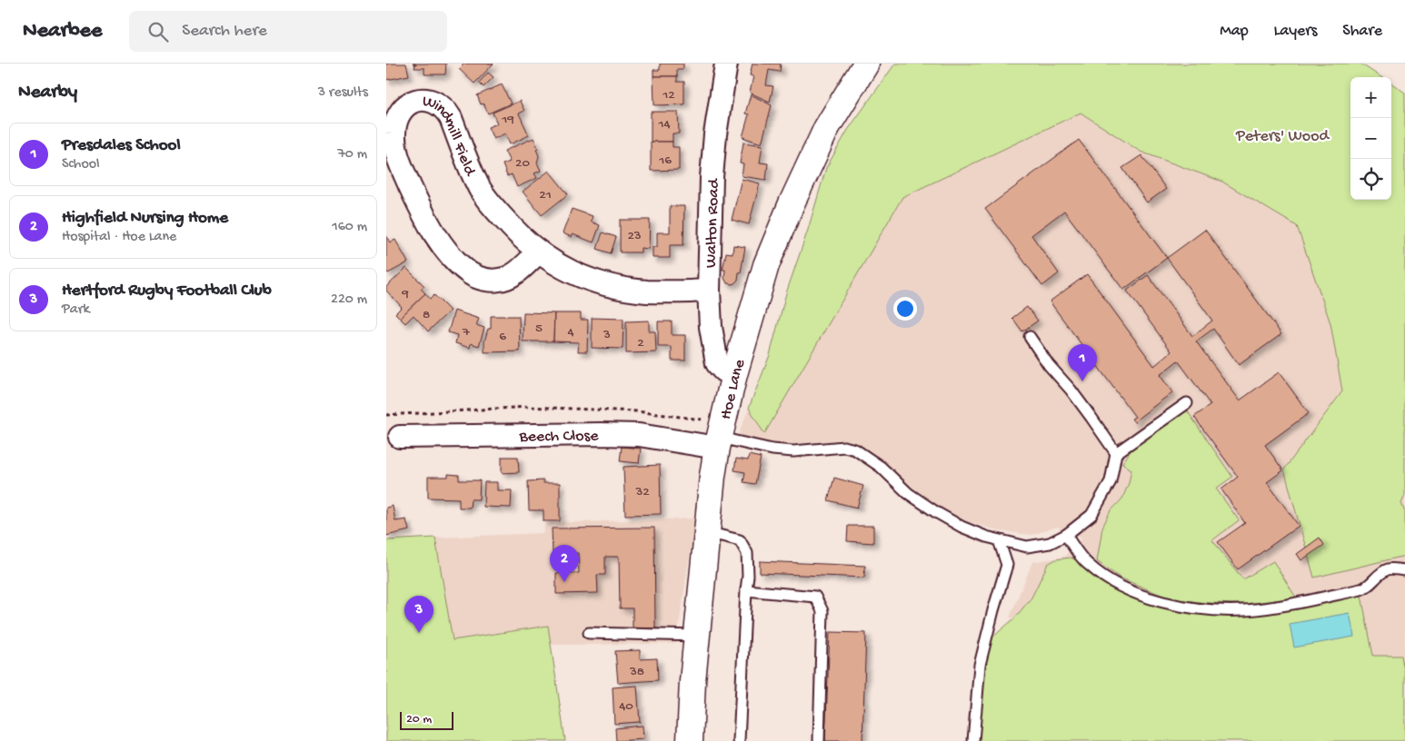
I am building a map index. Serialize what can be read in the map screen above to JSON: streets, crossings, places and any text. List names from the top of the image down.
{
  "streets": {
    "street": [
      "Windmill Field",
      "Walton Road",
      "Hoe Lane",
      "Beech Close"
    ]
  },
  "crossings": [
    ["Windmill Field", "Walton Road"],
    ["Walton Road", "Hoe Lane"],
    ["Hoe Lane", "Beech Close"]
  ],
  "parks": ["Peters' Wood"],
  "house_numbers": [
    "12",
    "19",
    "14",
    "16",
    "20",
    "21",
    "23",
    "9",
    "8",
    "5",
    "7",
    "4",
    "3",
    "6",
    "2",
    "32",
    "38",
    "40"
  ],
  "scale_bar": "20 m",
  "page": {
    "header": "Nearbee",
    "search": "Search here",
    "nav": ["Map", "Layers", "Share"],
    "heading": ["Nearby", "3 results"],
    "map_buttons": ["+", "−"],
    "list": [
      {
        "mark": "1",
        "name": "Presdales School",
        "note": "School",
        "value": "70 m"
      },
      {
        "mark": "2",
        "name": "Highfield Nursing Home",
        "note": "Hospital · Hoe Lane",
        "value": "160 m"
      },
      {
        "mark": "3",
        "name": "Hertford Rugby Football Club",
        "note": "Park",
        "value": "220 m"
      }
    ],
    "pins": ["1", "2", "3"],
    "scale": "20 m"
  }
}
